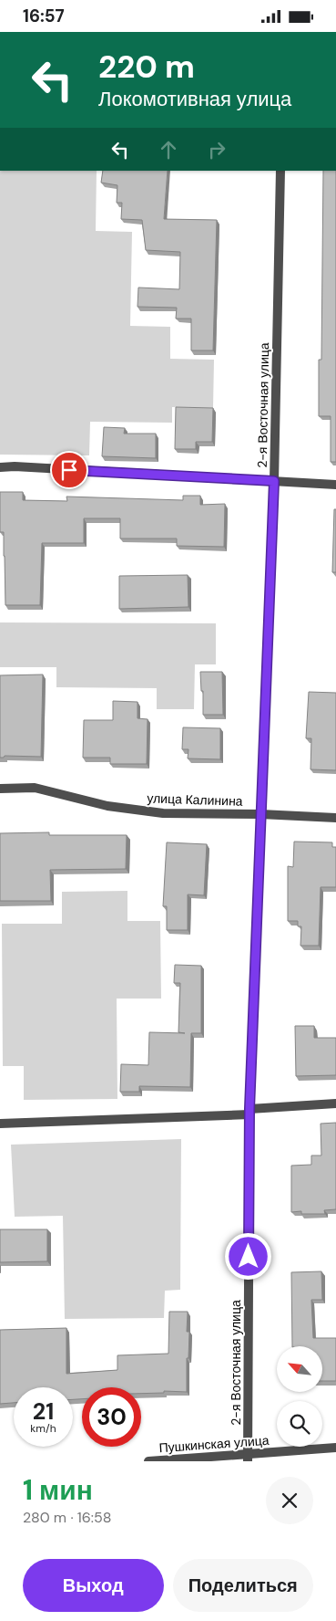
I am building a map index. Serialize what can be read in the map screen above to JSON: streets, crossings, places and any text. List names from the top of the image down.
{
  "streets": {
    "street": ["2-я Восточная улица", "улица Калинина", "Пушкинская улица"]
  },
  "crossings": [
    ["2-я Восточная улица", "улица Калинина"],
    ["2-я Восточная улица", "Пушкинская улица"]
  ],
  "north": "top left",
  "page": {
    "status": "16:57",
    "turn": ["220 m", "Локомотивная улица"],
    "speed": "21 km/h",
    "limit": "30",
    "heading": ["1 мин", "280 m · 16:58"],
    "buttons": ["Выход", "Поделиться"]
  }
}
